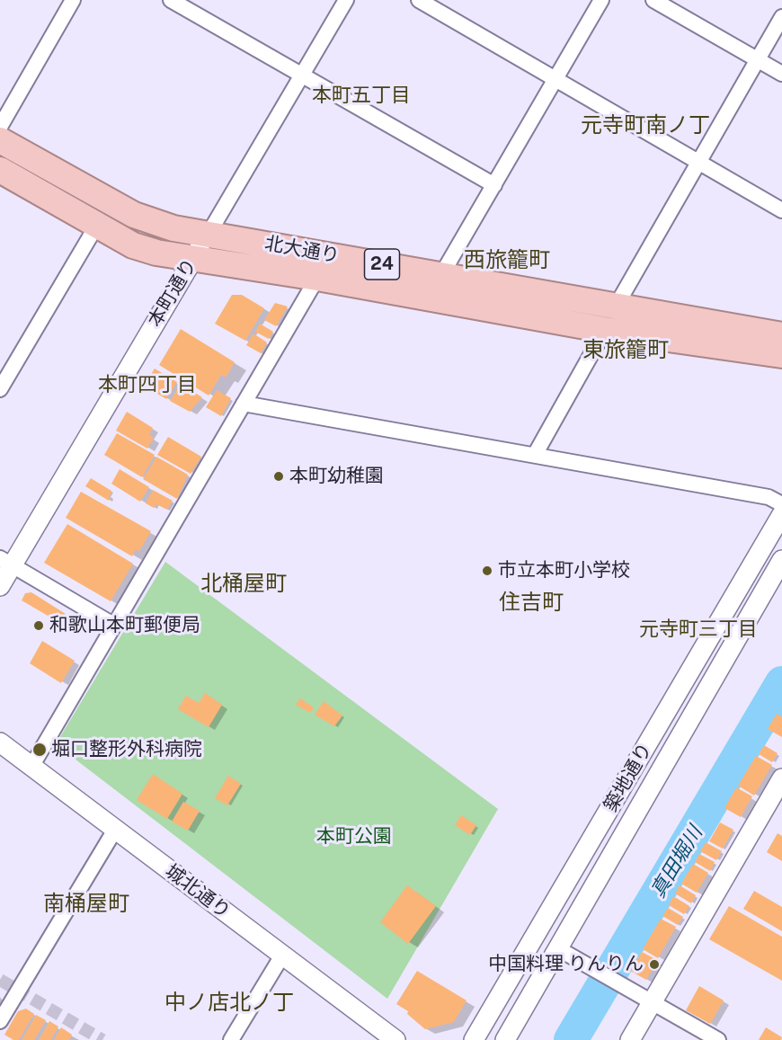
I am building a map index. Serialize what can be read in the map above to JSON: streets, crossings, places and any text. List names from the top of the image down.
{
  "streets": {
    "highway": ["北大通り", "24"],
    "street": ["本町通り", "築地通り", "城北通り"]
  },
  "crossings": [
    ["北大通り", "本町通り"]
  ],
  "districts": [
    "本町五丁目",
    "元寺町南ノ丁",
    "西旅籠町",
    "東旅籠町",
    "本町四丁目",
    "北桶屋町",
    "住吉町",
    "元寺町三丁目",
    "南桶屋町",
    "中ノ店北ノ丁"
  ],
  "water": ["真田堀川"],
  "parks": ["本町公園"],
  "places": [
    "本町幼稚園",
    "市立本町小学校",
    "和歌山本町郵便局",
    "堀口整形外科病院",
    "中国料理 りんりん"
  ]
}
